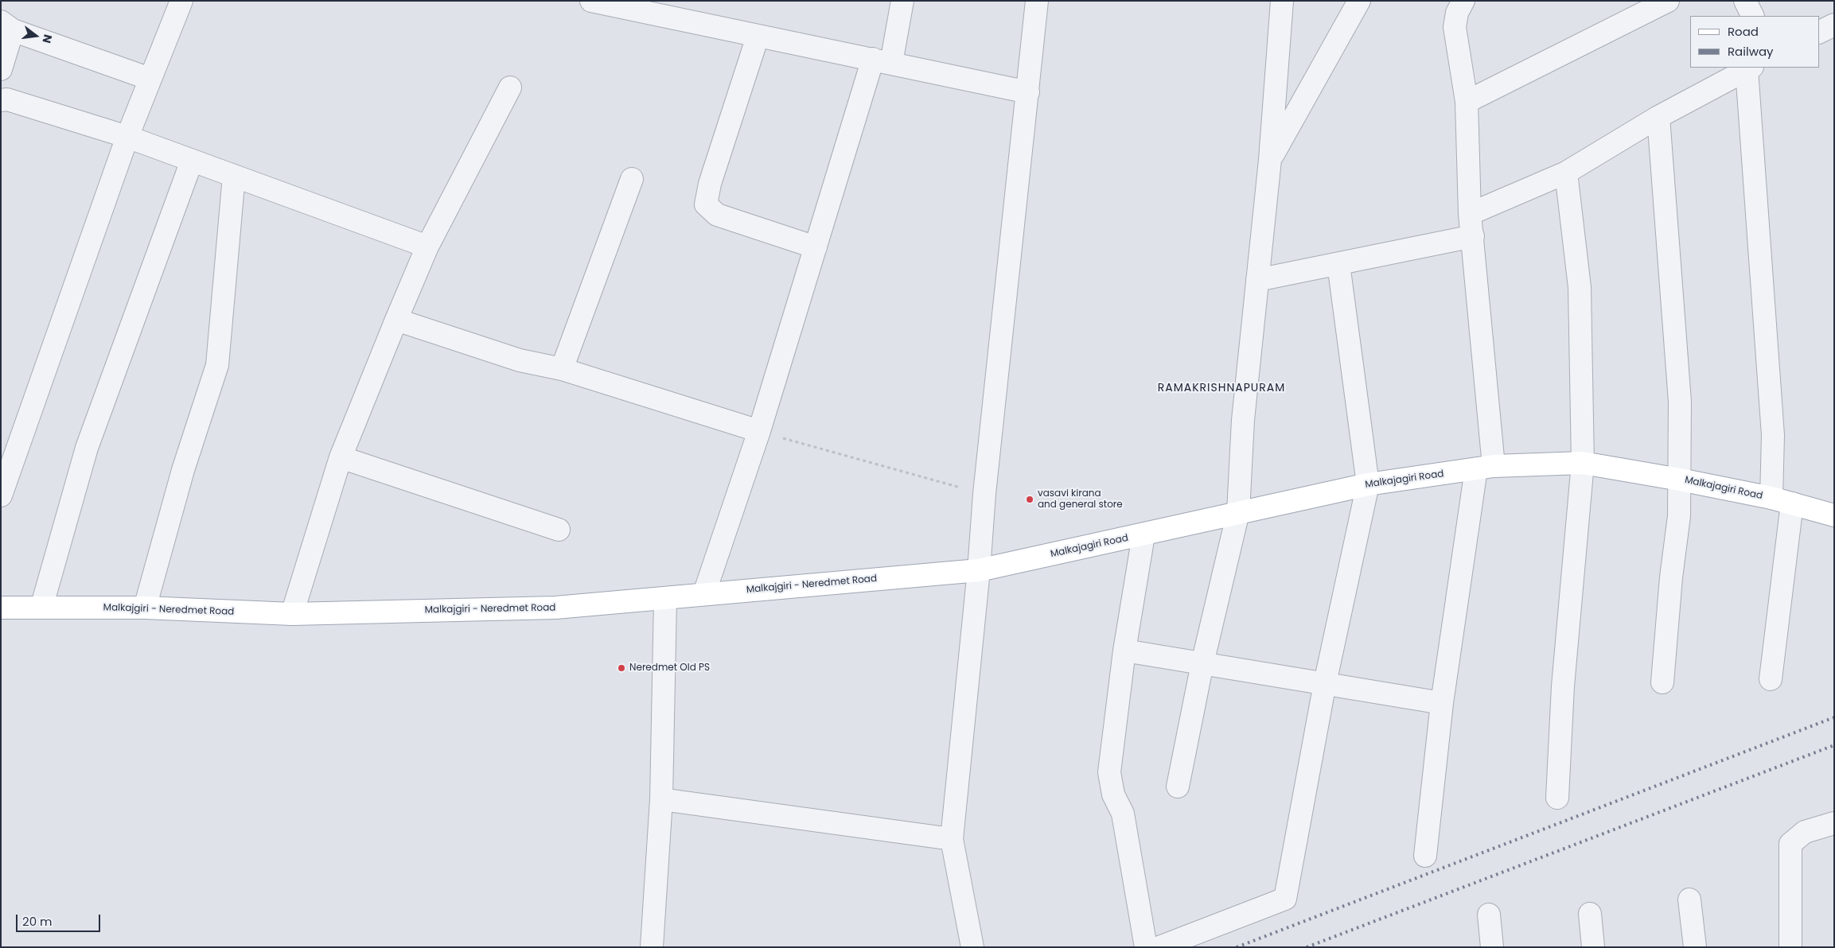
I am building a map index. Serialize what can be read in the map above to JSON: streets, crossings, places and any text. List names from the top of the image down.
{
  "streets": {
    "main road": ["Malkajagiri Road", "Malkajgiri - Neredmet Road"]
  },
  "crossings": [
    ["Malkajagiri Road", "Malkajgiri - Neredmet Road"]
  ],
  "districts": ["RAMAKRISHNAPURAM"],
  "places": ["vasavi kirana and general store", "Neredmet Old PS"],
  "legend": ["Road", "Railway"],
  "scale_bar": "20 m",
  "north": "right"
}
